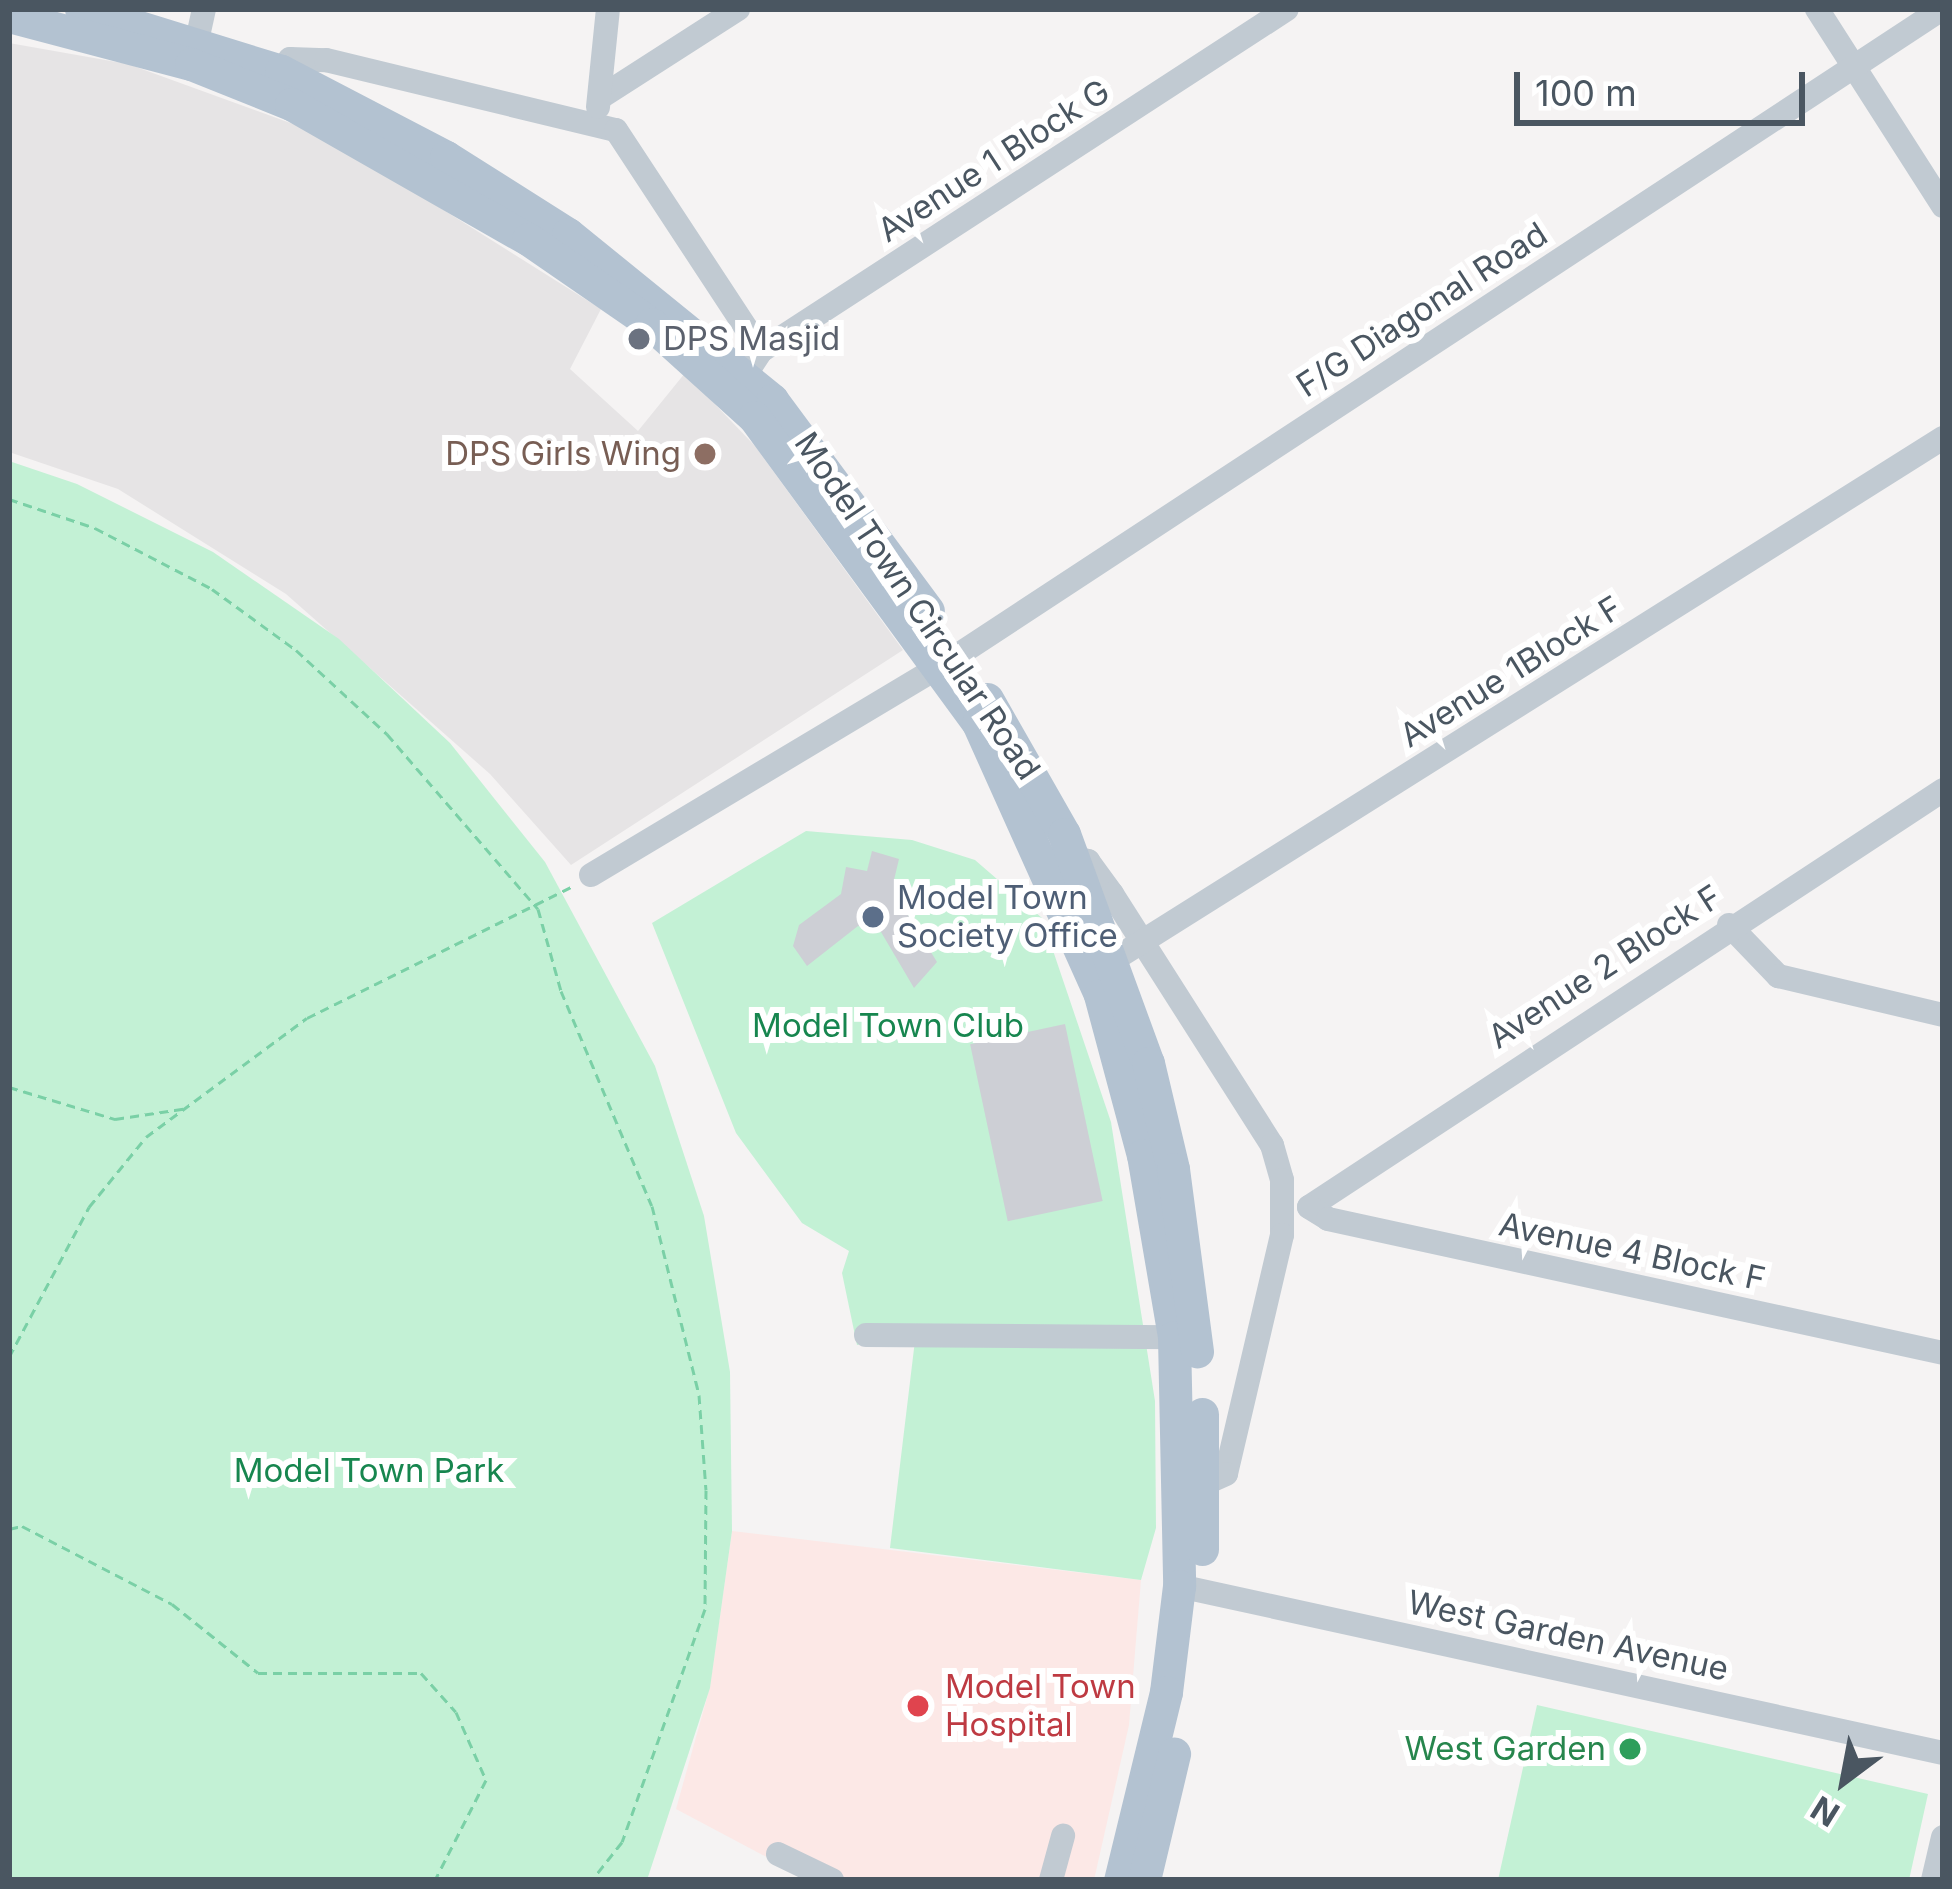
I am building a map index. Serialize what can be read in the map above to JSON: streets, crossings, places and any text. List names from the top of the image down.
{
  "streets": {
    "main road": ["Model Town Circular Road"],
    "street": [
      "Avenue 1 Block G",
      "F/G Diagonal Road",
      "Avenue 1Block F",
      "Avenue 2 Block F",
      "Avenue 4 Block F",
      "West Garden Avenue"
    ]
  },
  "crossings": [
    ["Avenue 1 Block G", "Model Town Circular Road"],
    ["F/G Diagonal Road", "Model Town Circular Road"],
    ["Model Town Circular Road", "Avenue 1Block F"],
    ["Model Town Circular Road", "West Garden Avenue"],
    ["Avenue 2 Block F", "Avenue 4 Block F"]
  ],
  "parks": ["Model Town Club", "Model Town Park"],
  "places": [
    "DPS Masjid",
    "DPS Girls Wing",
    "Model Town Society Office",
    "Model Town Hospital",
    "West Garden"
  ],
  "scale_bar": "100 m",
  "north": "bottom left"
}
